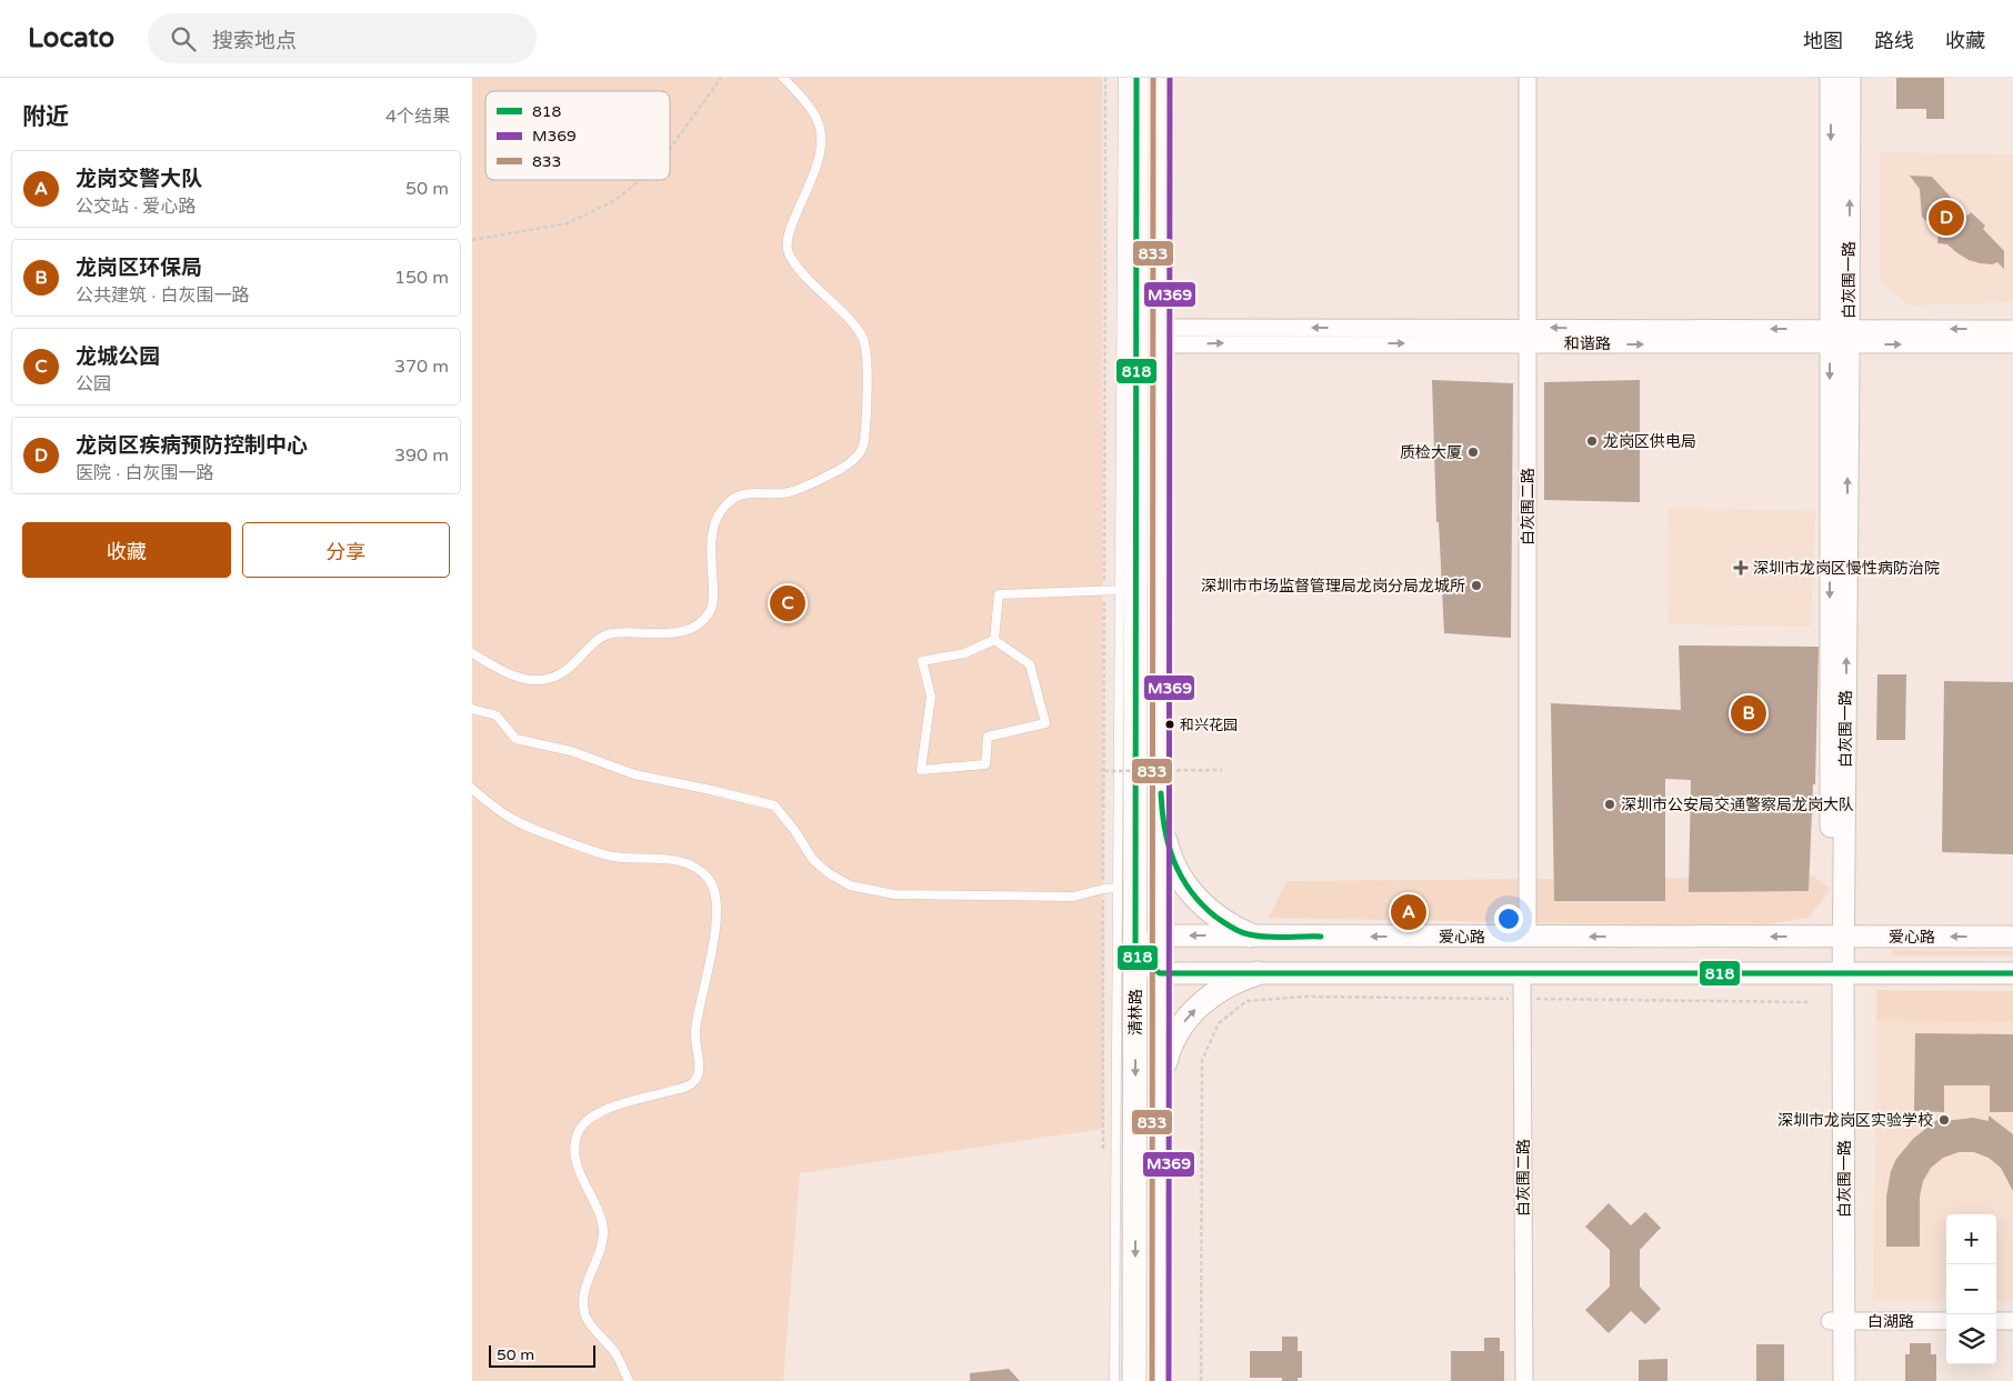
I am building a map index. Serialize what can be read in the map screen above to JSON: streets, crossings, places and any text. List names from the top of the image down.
{
  "streets": {
    "main road": ["清林路"],
    "street": [
      "白灰围一路",
      "和谐路",
      "白灰围二路",
      "爱心路",
      "白湖路"
    ]
  },
  "crossings": [
    ["白灰围一路", "和谐路"],
    ["白灰围一路", "爱心路"],
    ["白灰围一路", "白湖路"],
    ["和谐路", "白灰围二路"],
    ["和谐路", "清林路"],
    ["白灰围二路", "爱心路"],
    ["爱心路", "清林路"]
  ],
  "places": {
    "other": [
      "龙岗区供电局",
      "质检大厦",
      "深圳市市场监督管理局龙岗分局龙城所",
      "和兴花园",
      "深圳市公安局交通警察局龙岗大队",
      "深圳市龙岗区实验学校"
    ],
    "health": ["深圳市龙岗区慢性病防治院"]
  },
  "lines": ["transit line 818", "transit line M369", "transit line 833"],
  "legend": ["818", "M369", "833"],
  "scale_bar": "50 m",
  "page": {
    "header": "Locato",
    "search": "搜索地点",
    "nav": ["地图", "路线", "收藏"],
    "heading": ["附近", "4个结果"],
    "list": [
      {
        "mark": "A",
        "name": "龙岗交警大队",
        "note": "公交站 · 爱心路",
        "value": "50 m"
      },
      {
        "mark": "B",
        "name": "龙岗区环保局",
        "note": "公共建筑 · 白灰围一路",
        "value": "150 m"
      },
      {
        "mark": "C",
        "name": "龙城公园",
        "note": "公园",
        "value": "370 m"
      },
      {
        "mark": "D",
        "name": "龙岗区疾病预防控制中心",
        "note": "医院 · 白灰围一路",
        "value": "390 m"
      }
    ],
    "pins": [
      "D",
      "C",
      "B",
      "A"
    ],
    "buttons": ["收藏", "分享"],
    "map_buttons": ["+", "−"],
    "scale": "50 m"
  }
}
